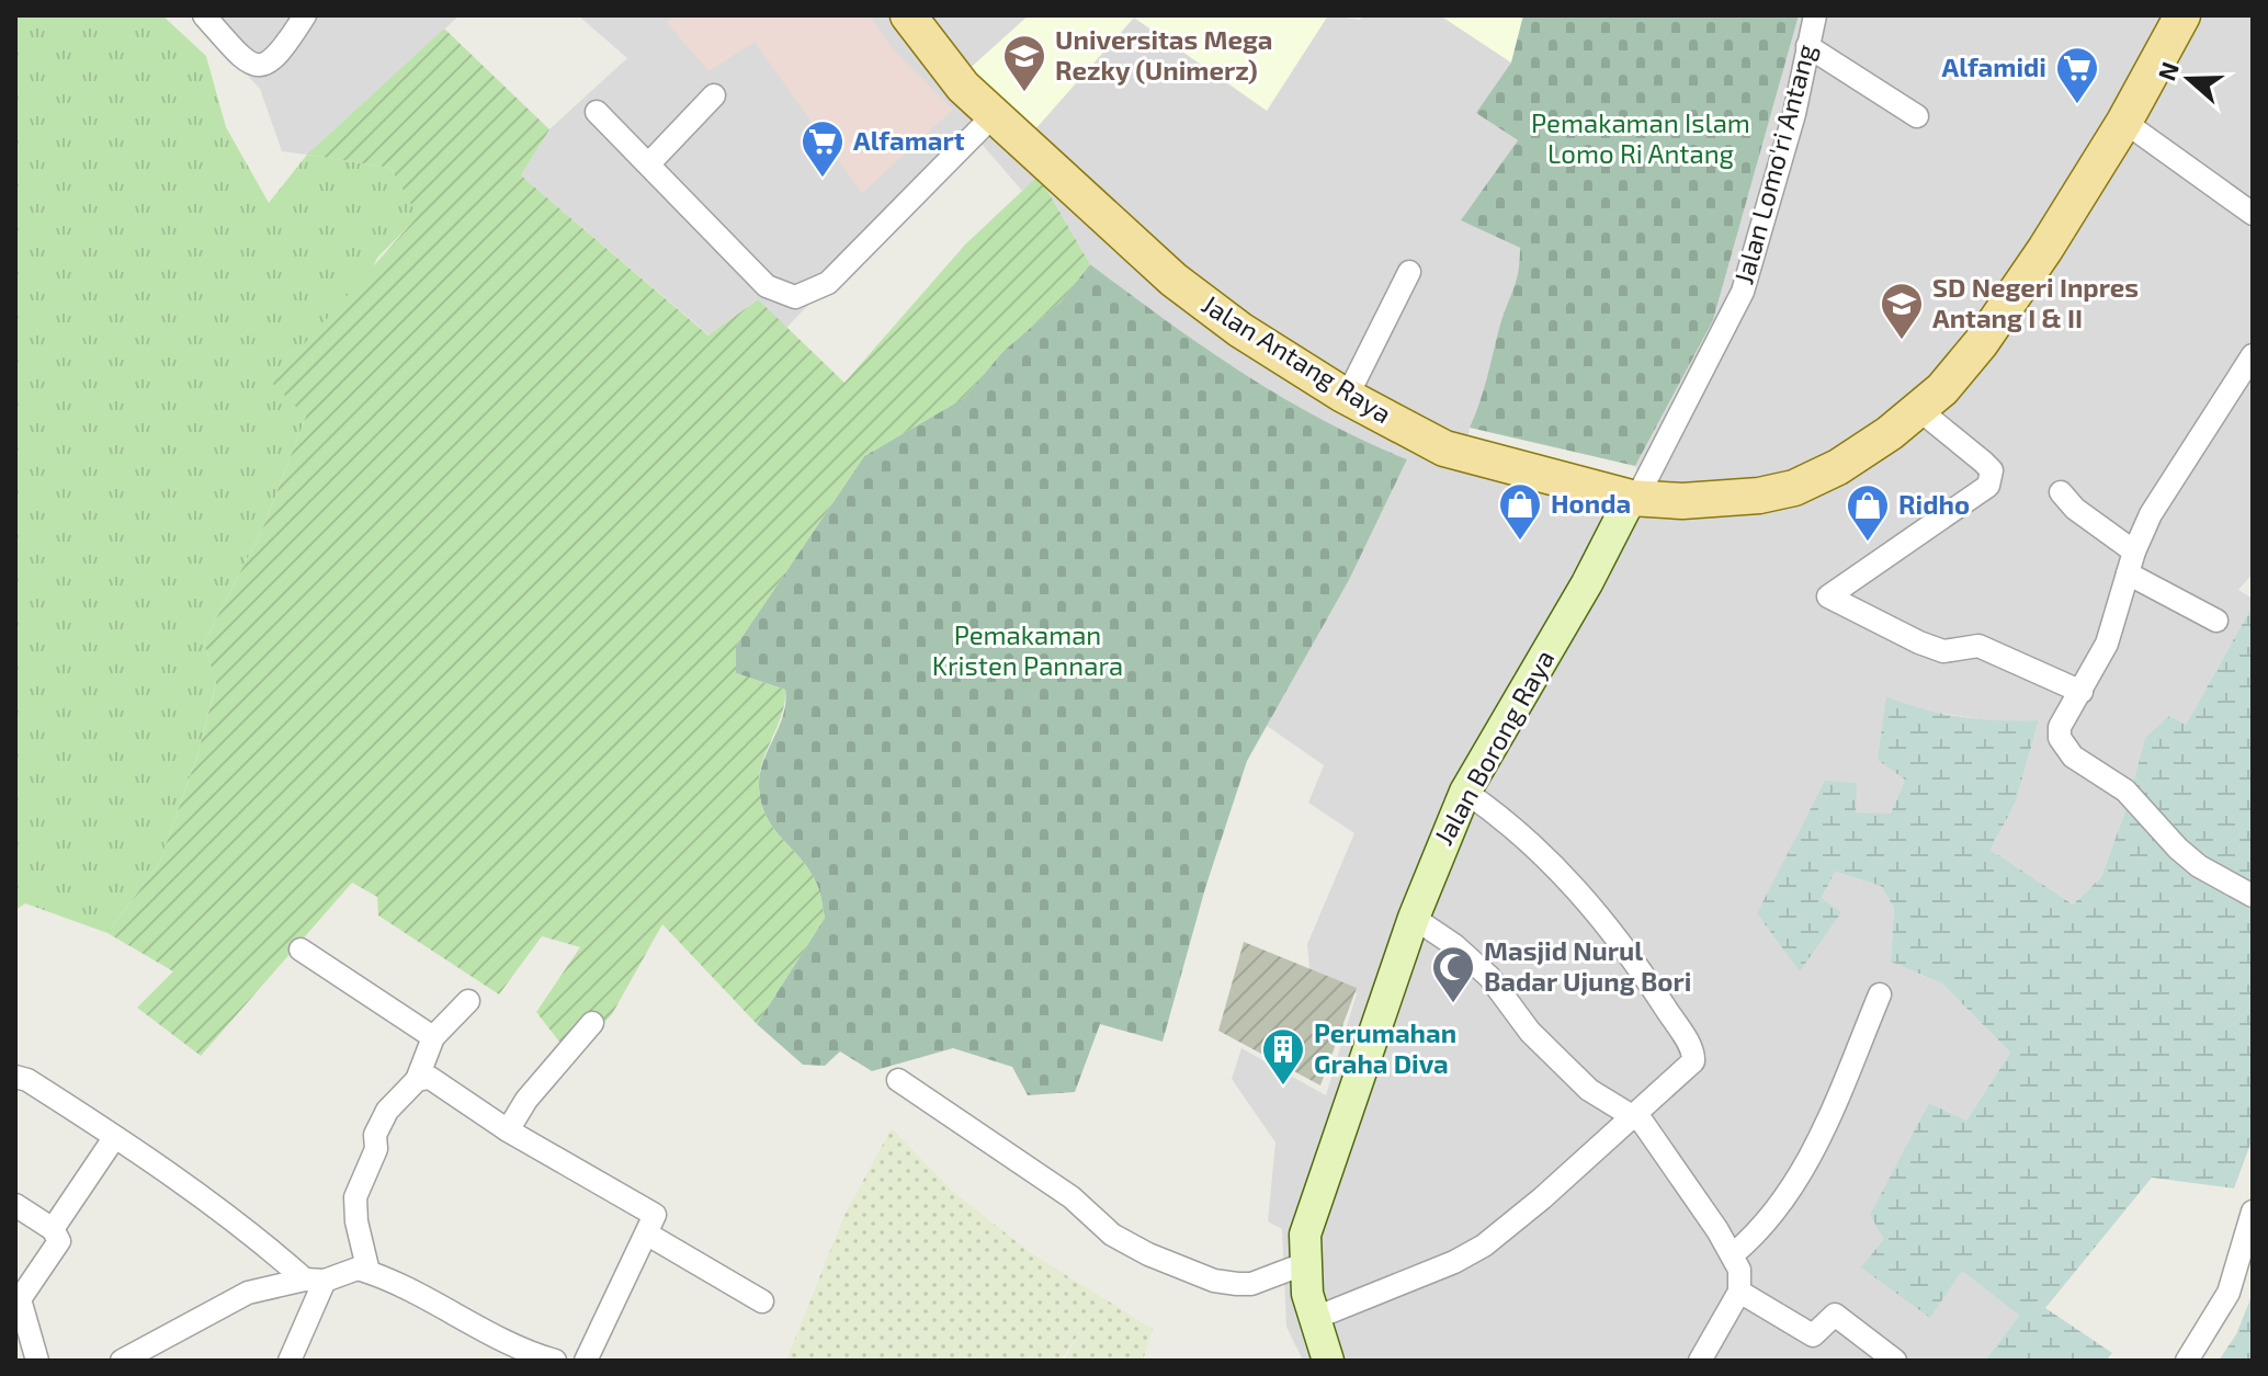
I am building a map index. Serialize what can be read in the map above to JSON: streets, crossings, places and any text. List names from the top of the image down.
{
  "streets": {
    "main road": ["Jalan Antang Raya", "Jalan Borong Raya"],
    "street": ["Jalan Lomo'ri Antang"]
  },
  "crossings": [
    ["Jalan Lomo'ri Antang", "Jalan Antang Raya"],
    ["Jalan Lomo'ri Antang", "Jalan Borong Raya"],
    ["Jalan Antang Raya", "Jalan Borong Raya"]
  ],
  "parks": ["Pemakaman Islam Lomo Ri Antang", "Pemakaman Kristen Pannara"],
  "places": {
    "school or university": ["Universitas Mega Rezky (Unimerz)", "SD Negeri Inpres Antang I & II"],
    "supermarket": ["Alfamidi", "Alfamart"],
    "shop": ["Honda", "Ridho"],
    "mosque": ["Masjid Nurul Badar Ujung Bori"],
    "building": ["Perumahan Graha Diva"]
  },
  "north": "left"
}
